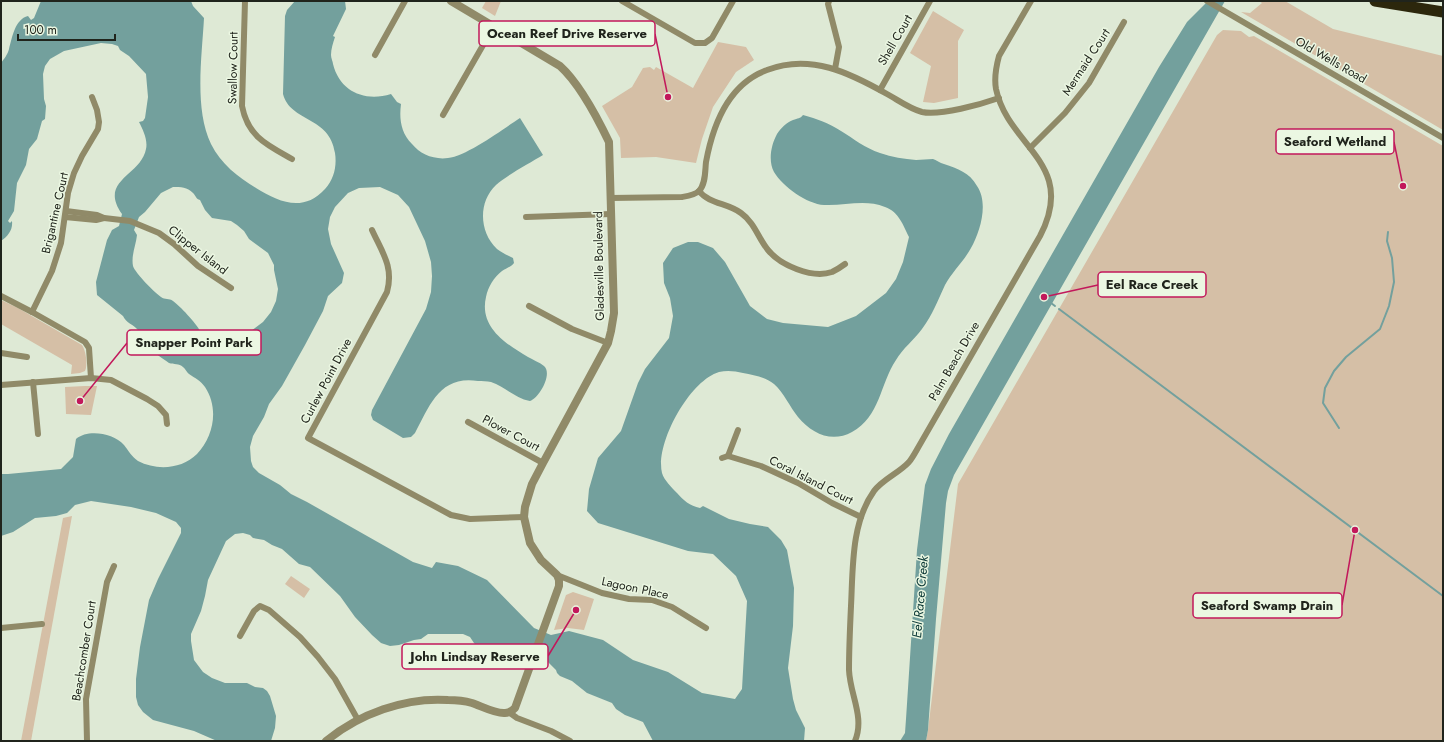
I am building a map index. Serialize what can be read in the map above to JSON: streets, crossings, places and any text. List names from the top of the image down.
{
  "streets": {
    "street": [
      "Shell Court",
      "Old Wells Road",
      "Mermaid Court",
      "Swallow Court",
      "Brigantine Court",
      "Clipper Island",
      "Gladesville Boulevard",
      "Palm Beach Drive",
      "Curlew Point Drive",
      "Plover Court",
      "Coral Island Court",
      "Lagoon Place",
      "Beachcomber Court"
    ]
  },
  "crossings": [
    ["Mermaid Court", "Palm Beach Drive"],
    ["Brigantine Court", "Clipper Island"],
    ["Gladesville Boulevard", "Curlew Point Drive"],
    ["Gladesville Boulevard", "Plover Court"],
    ["Gladesville Boulevard", "Lagoon Place"],
    ["Palm Beach Drive", "Coral Island Court"]
  ],
  "water": ["Eel Race Creek"],
  "places": [
    "Ocean Reef Drive Reserve",
    "Seaford Wetland",
    "Eel Race Creek",
    "Snapper Point Park",
    "Seaford Swamp Drain",
    "John Lindsay Reserve"
  ],
  "scale_bar": "100 m"
}
